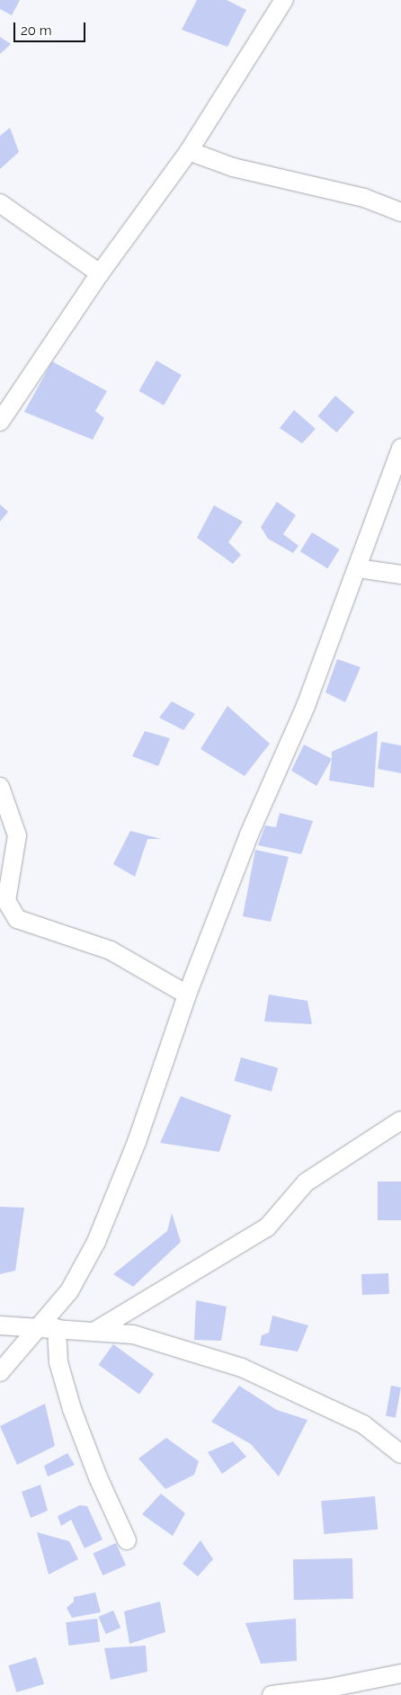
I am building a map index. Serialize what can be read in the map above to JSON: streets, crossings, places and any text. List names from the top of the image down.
{
  "scale_bar": "20 m"
}
